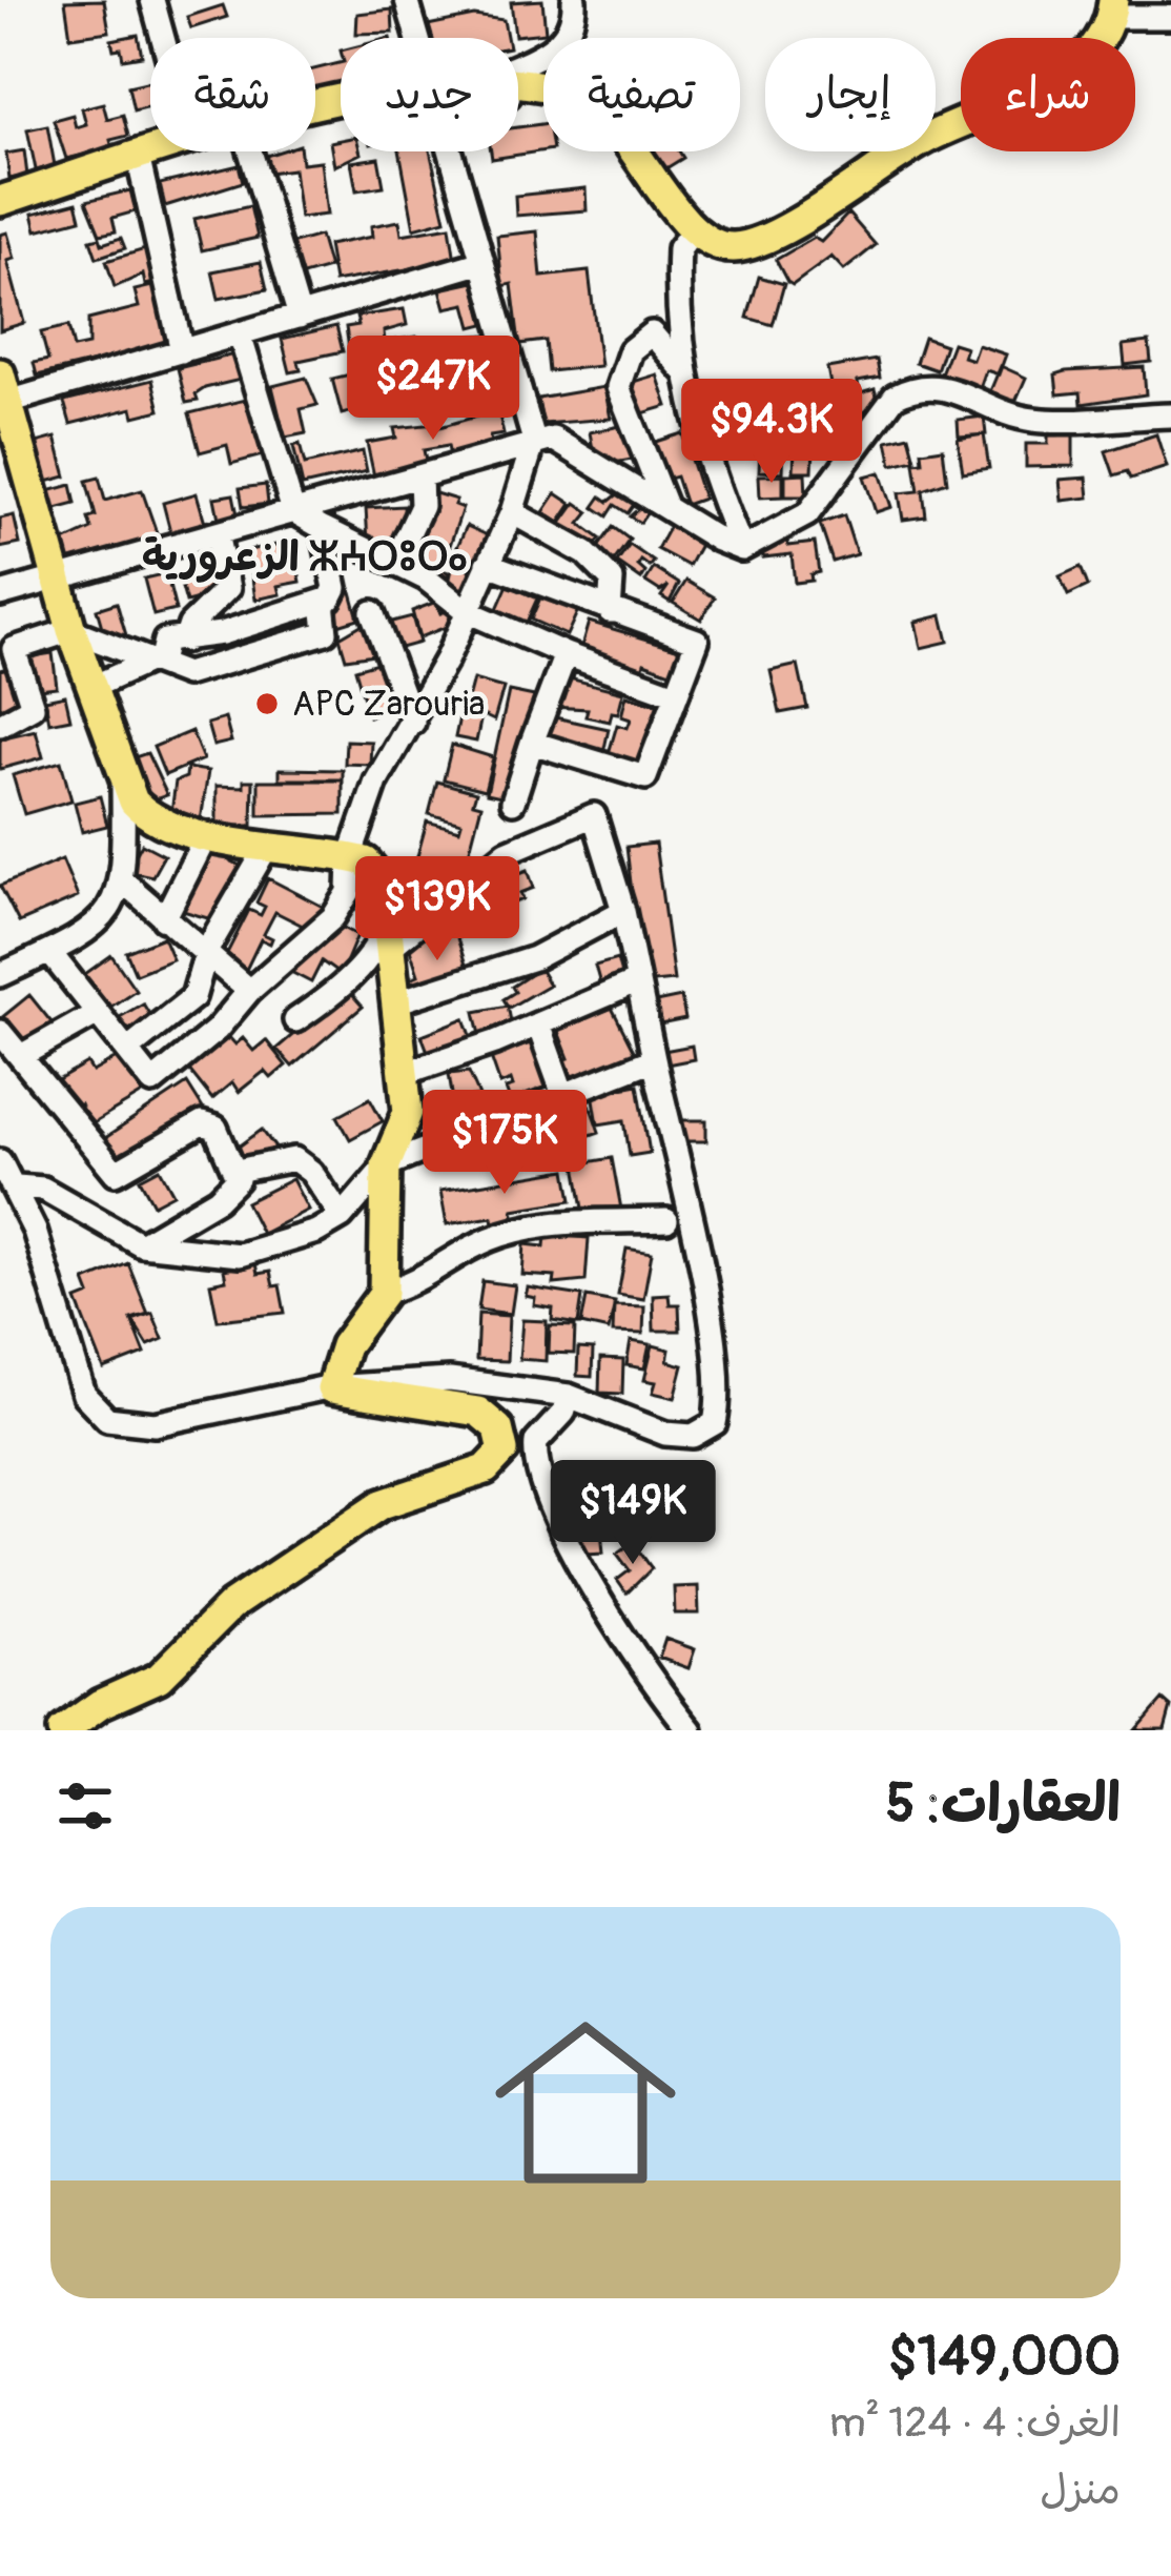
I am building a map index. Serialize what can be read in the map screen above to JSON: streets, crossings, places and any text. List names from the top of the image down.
{
  "districts": ["الزعرورية ⵣⵄⵔⵓⵔⴰ"],
  "places": ["APC Zarouria"],
  "page": {
    "chip": [
      "شراء",
      "إيجار",
      "تصفية",
      "جديد",
      "شقة"
    ],
    "price": [
      "$247K",
      "$94.3K",
      "$139K",
      "$175K",
      "$149K"
    ],
    "heading": "العقارات: 5",
    "list": [
      {
        "name": "$149,000",
        "note": "الغرف: 4 · 124 m² · منزل"
      }
    ]
  }
}
